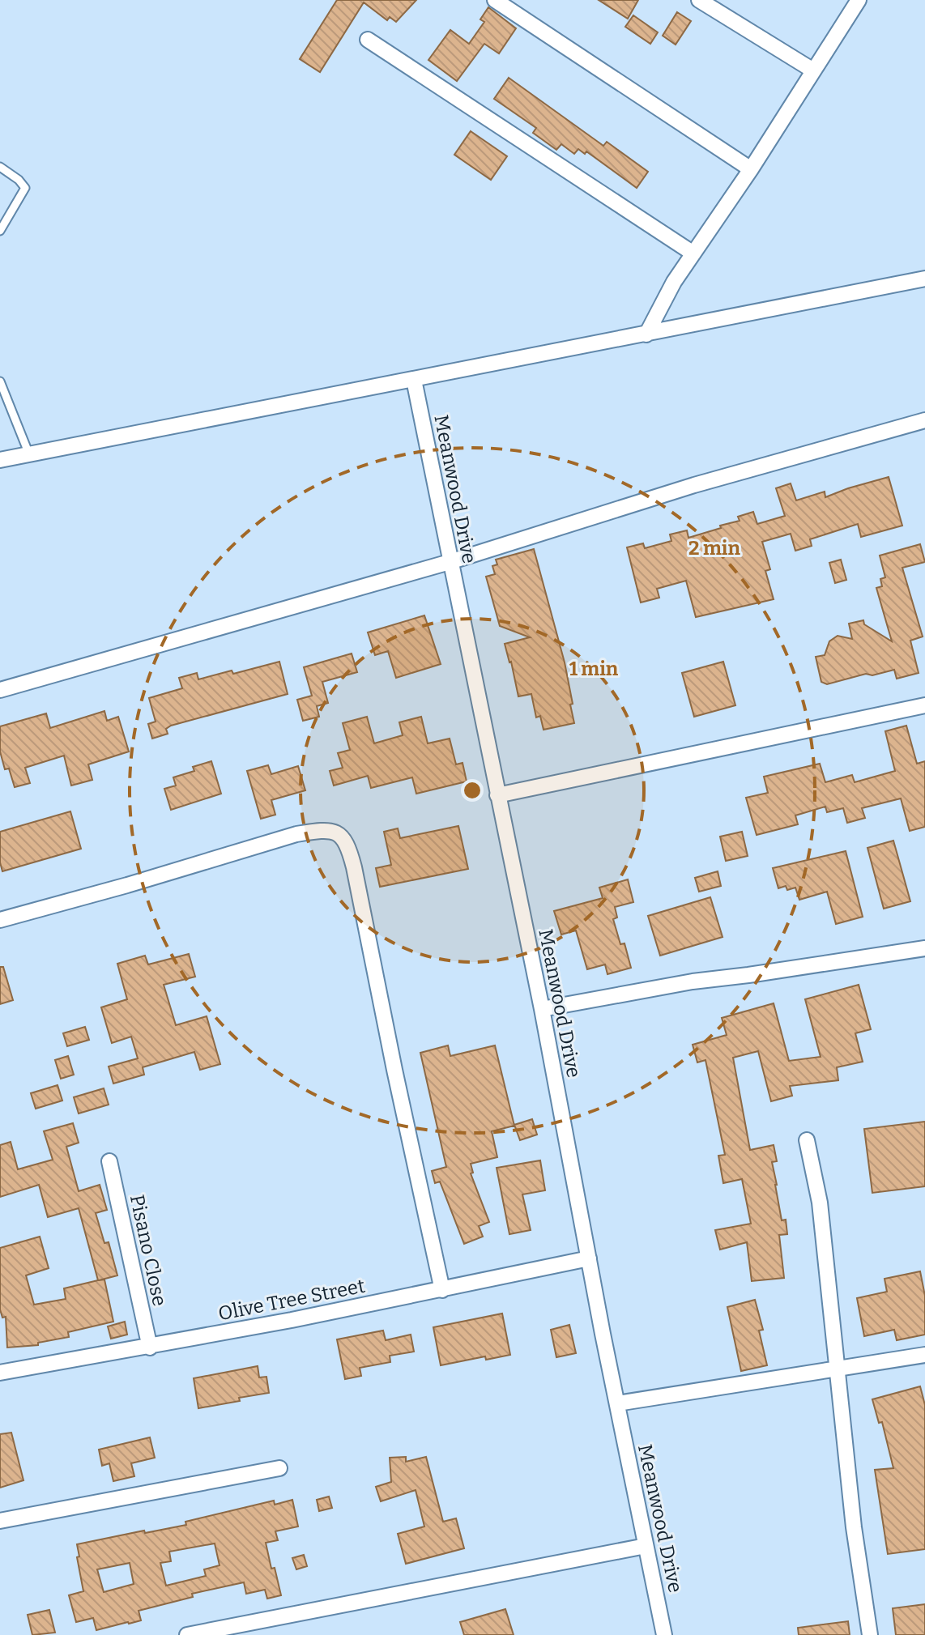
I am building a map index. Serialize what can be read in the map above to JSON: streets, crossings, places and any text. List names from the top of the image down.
{
  "streets": {
    "street": ["Meanwood Drive", "Pisano Close", "Olive Tree Street"]
  },
  "crossings": [
    ["Meanwood Drive", "Olive Tree Street"],
    ["Pisano Close", "Olive Tree Street"]
  ],
  "rings": ["2 min", "1 min"]
}
